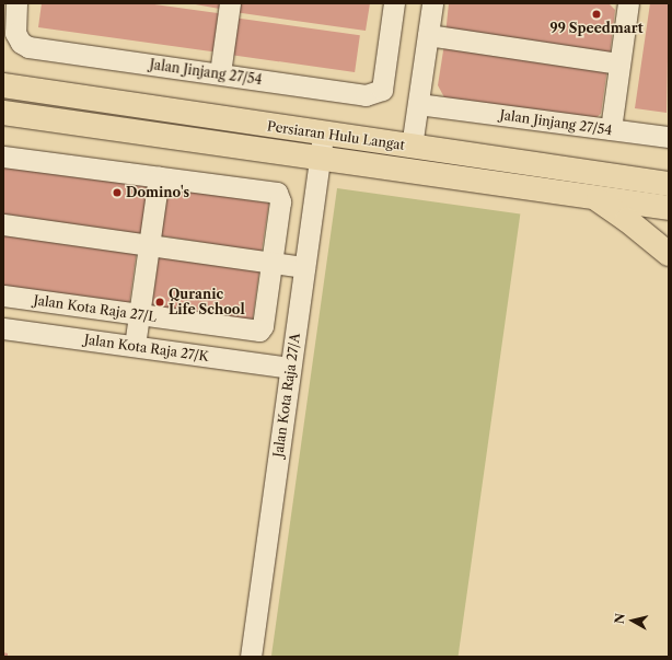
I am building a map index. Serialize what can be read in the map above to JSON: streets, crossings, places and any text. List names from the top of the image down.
{
  "streets": {
    "main road": ["Persiaran Hulu Langat"],
    "street": [
      "Jalan Jinjang 27/54",
      "Jalan Kota Raja 27/L",
      "Jalan Kota Raja 27/K",
      "Jalan Kota Raja 27/A"
    ]
  },
  "crossings": [
    ["Persiaran Hulu Langat", "Jalan Kota Raja 27/A"],
    ["Jalan Kota Raja 27/K", "Jalan Kota Raja 27/A"]
  ],
  "places": ["99 Speedmart", "Domino's", "Quranic Life School"],
  "north": "left"
}
